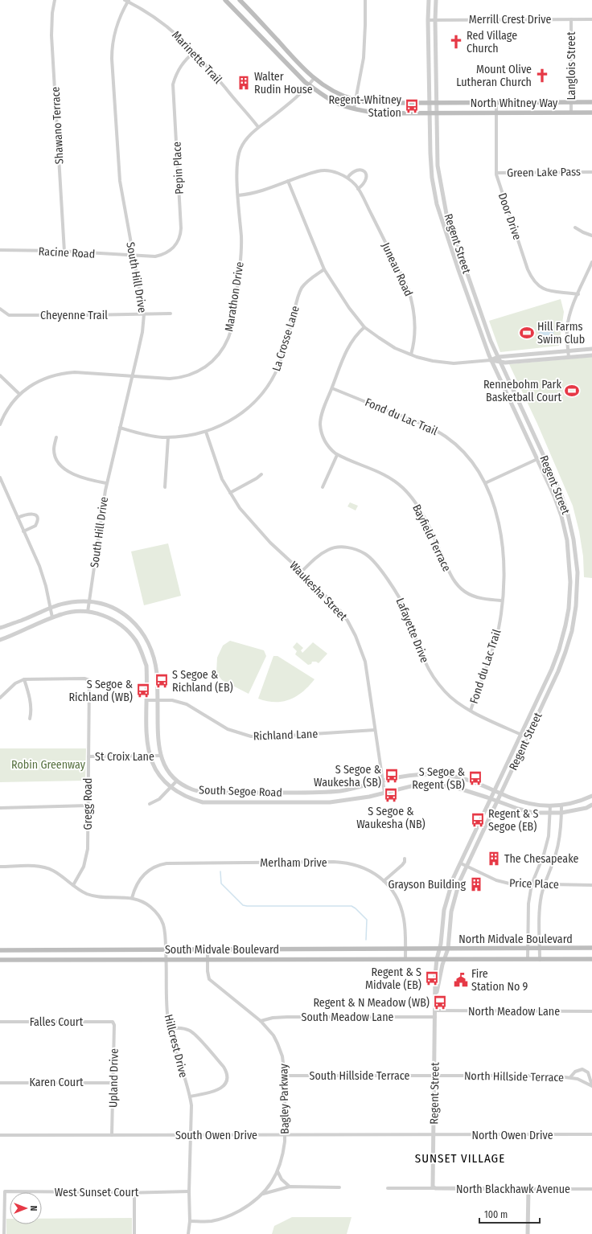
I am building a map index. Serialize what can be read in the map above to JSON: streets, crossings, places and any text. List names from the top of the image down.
{
  "streets": {
    "main road": ["North Whitney Way", "North Midvale Boulevard", "South Midvale Boulevard"],
    "street": [
      "Merrill Crest Drive",
      "Marinette Trail",
      "Langlois Street",
      "Shawano Terrace",
      "Pepin Place",
      "Green Lake Pass",
      "Door Drive",
      "Regent Street",
      "Racine Road",
      "Juneau Road",
      "South Hill Drive",
      "Marathon Drive",
      "Cheyenne Trail",
      "La Crosse Lane",
      "Fond du Lac Trail",
      "Bayfield Terrace",
      "Waukesha Street",
      "Lafayette Drive",
      "Richland Lane",
      "St Croix Lane",
      "South Segoe Road",
      "Gregg Road",
      "Merlham Drive",
      "Price Place",
      "North Meadow Lane",
      "South Meadow Lane",
      "Falles Court",
      "Hillcrest Drive",
      "South Hillside Terrace",
      "North Hillside Terrace",
      "Upland Drive",
      "Karen Court",
      "Bagley Parkway",
      "South Owen Drive",
      "North Owen Drive",
      "North Blackhawk Avenue",
      "West Sunset Court"
    ]
  },
  "crossings": [
    ["Merrill Crest Drive", "Langlois Street"],
    ["Merrill Crest Drive", "Regent Street"],
    ["Marinette Trail", "Pepin Place"],
    ["Marinette Trail", "South Hill Drive"],
    ["Marinette Trail", "Marathon Drive"],
    ["Langlois Street", "North Whitney Way"],
    ["North Whitney Way", "Door Drive"],
    ["North Whitney Way", "Regent Street"],
    ["North Whitney Way", "Marathon Drive"],
    ["Shawano Terrace", "Racine Road"],
    ["Pepin Place", "Racine Road"],
    ["Pepin Place", "South Hill Drive"],
    ["Green Lake Pass", "Door Drive"],
    ["Regent Street", "Lafayette Drive"],
    ["Regent Street", "South Segoe Road"],
    ["Regent Street", "Price Place"],
    ["Regent Street", "North Midvale Boulevard"],
    ["Regent Street", "South Midvale Boulevard"],
    ["Regent Street", "North Meadow Lane"],
    ["Regent Street", "South Meadow Lane"],
    ["Regent Street", "South Hillside Terrace"],
    ["Regent Street", "North Hillside Terrace"],
    ["Regent Street", "South Owen Drive"],
    ["Regent Street", "North Owen Drive"],
    ["Regent Street", "North Blackhawk Avenue"],
    ["Racine Road", "South Hill Drive"],
    ["Juneau Road", "Marathon Drive"],
    ["South Hill Drive", "Marathon Drive"],
    ["South Hill Drive", "Cheyenne Trail"],
    ["South Hill Drive", "La Crosse Lane"],
    ["South Hill Drive", "South Segoe Road"],
    ["La Crosse Lane", "Waukesha Street"],
    ["Fond du Lac Trail", "Bayfield Terrace"],
    ["Fond du Lac Trail", "Lafayette Drive"],
    ["Waukesha Street", "Lafayette Drive"],
    ["Waukesha Street", "Richland Lane"],
    ["Waukesha Street", "South Segoe Road"],
    ["Richland Lane", "South Segoe Road"],
    ["St Croix Lane", "South Segoe Road"],
    ["St Croix Lane", "Gregg Road"],
    ["Gregg Road", "Hillcrest Drive"],
    ["Merlham Drive", "South Midvale Boulevard"],
    ["Merlham Drive", "Hillcrest Drive"],
    ["North Midvale Boulevard", "South Midvale Boulevard"],
    ["South Midvale Boulevard", "Hillcrest Drive"],
    ["South Midvale Boulevard", "Bagley Parkway"],
    ["South Meadow Lane", "Bagley Parkway"],
    ["Falles Court", "Upland Drive"],
    ["Hillcrest Drive", "Bagley Parkway"],
    ["Hillcrest Drive", "South Owen Drive"],
    ["Hillcrest Drive", "West Sunset Court"],
    ["South Hillside Terrace", "North Hillside Terrace"],
    ["South Hillside Terrace", "Bagley Parkway"],
    ["Upland Drive", "Karen Court"],
    ["Upland Drive", "South Owen Drive"],
    ["Bagley Parkway", "South Owen Drive"],
    ["South Owen Drive", "North Owen Drive"]
  ],
  "districts": ["SUNSET VILLAGE"],
  "parks": ["Robin Greenway"],
  "places": {
    "church": ["Red Village Church", "Mount Olive Lutheran Church"],
    "building": ["Walter Rudin House", "The Chesapeake", "Grayson Building"],
    "bus stop": [
      "Regent-Whitney Station",
      "S Segoe & Richland (EB)",
      "S Segoe & Richland (WB)",
      "S Segoe & Waukesha (SB)",
      "S Segoe & Regent (SB)",
      "S Segoe & Waukesha (NB)",
      "Regent & S Segoe (EB)",
      "Regent & S Midvale (EB)",
      "Regent & N Meadow (WB)"
    ],
    "sports": ["Hill Farms Swim Club", "Rennebohm Park Basketball Court"],
    "public building": ["Fire Station No 9"]
  },
  "scale_bar": "100 m",
  "north": "right"
}
